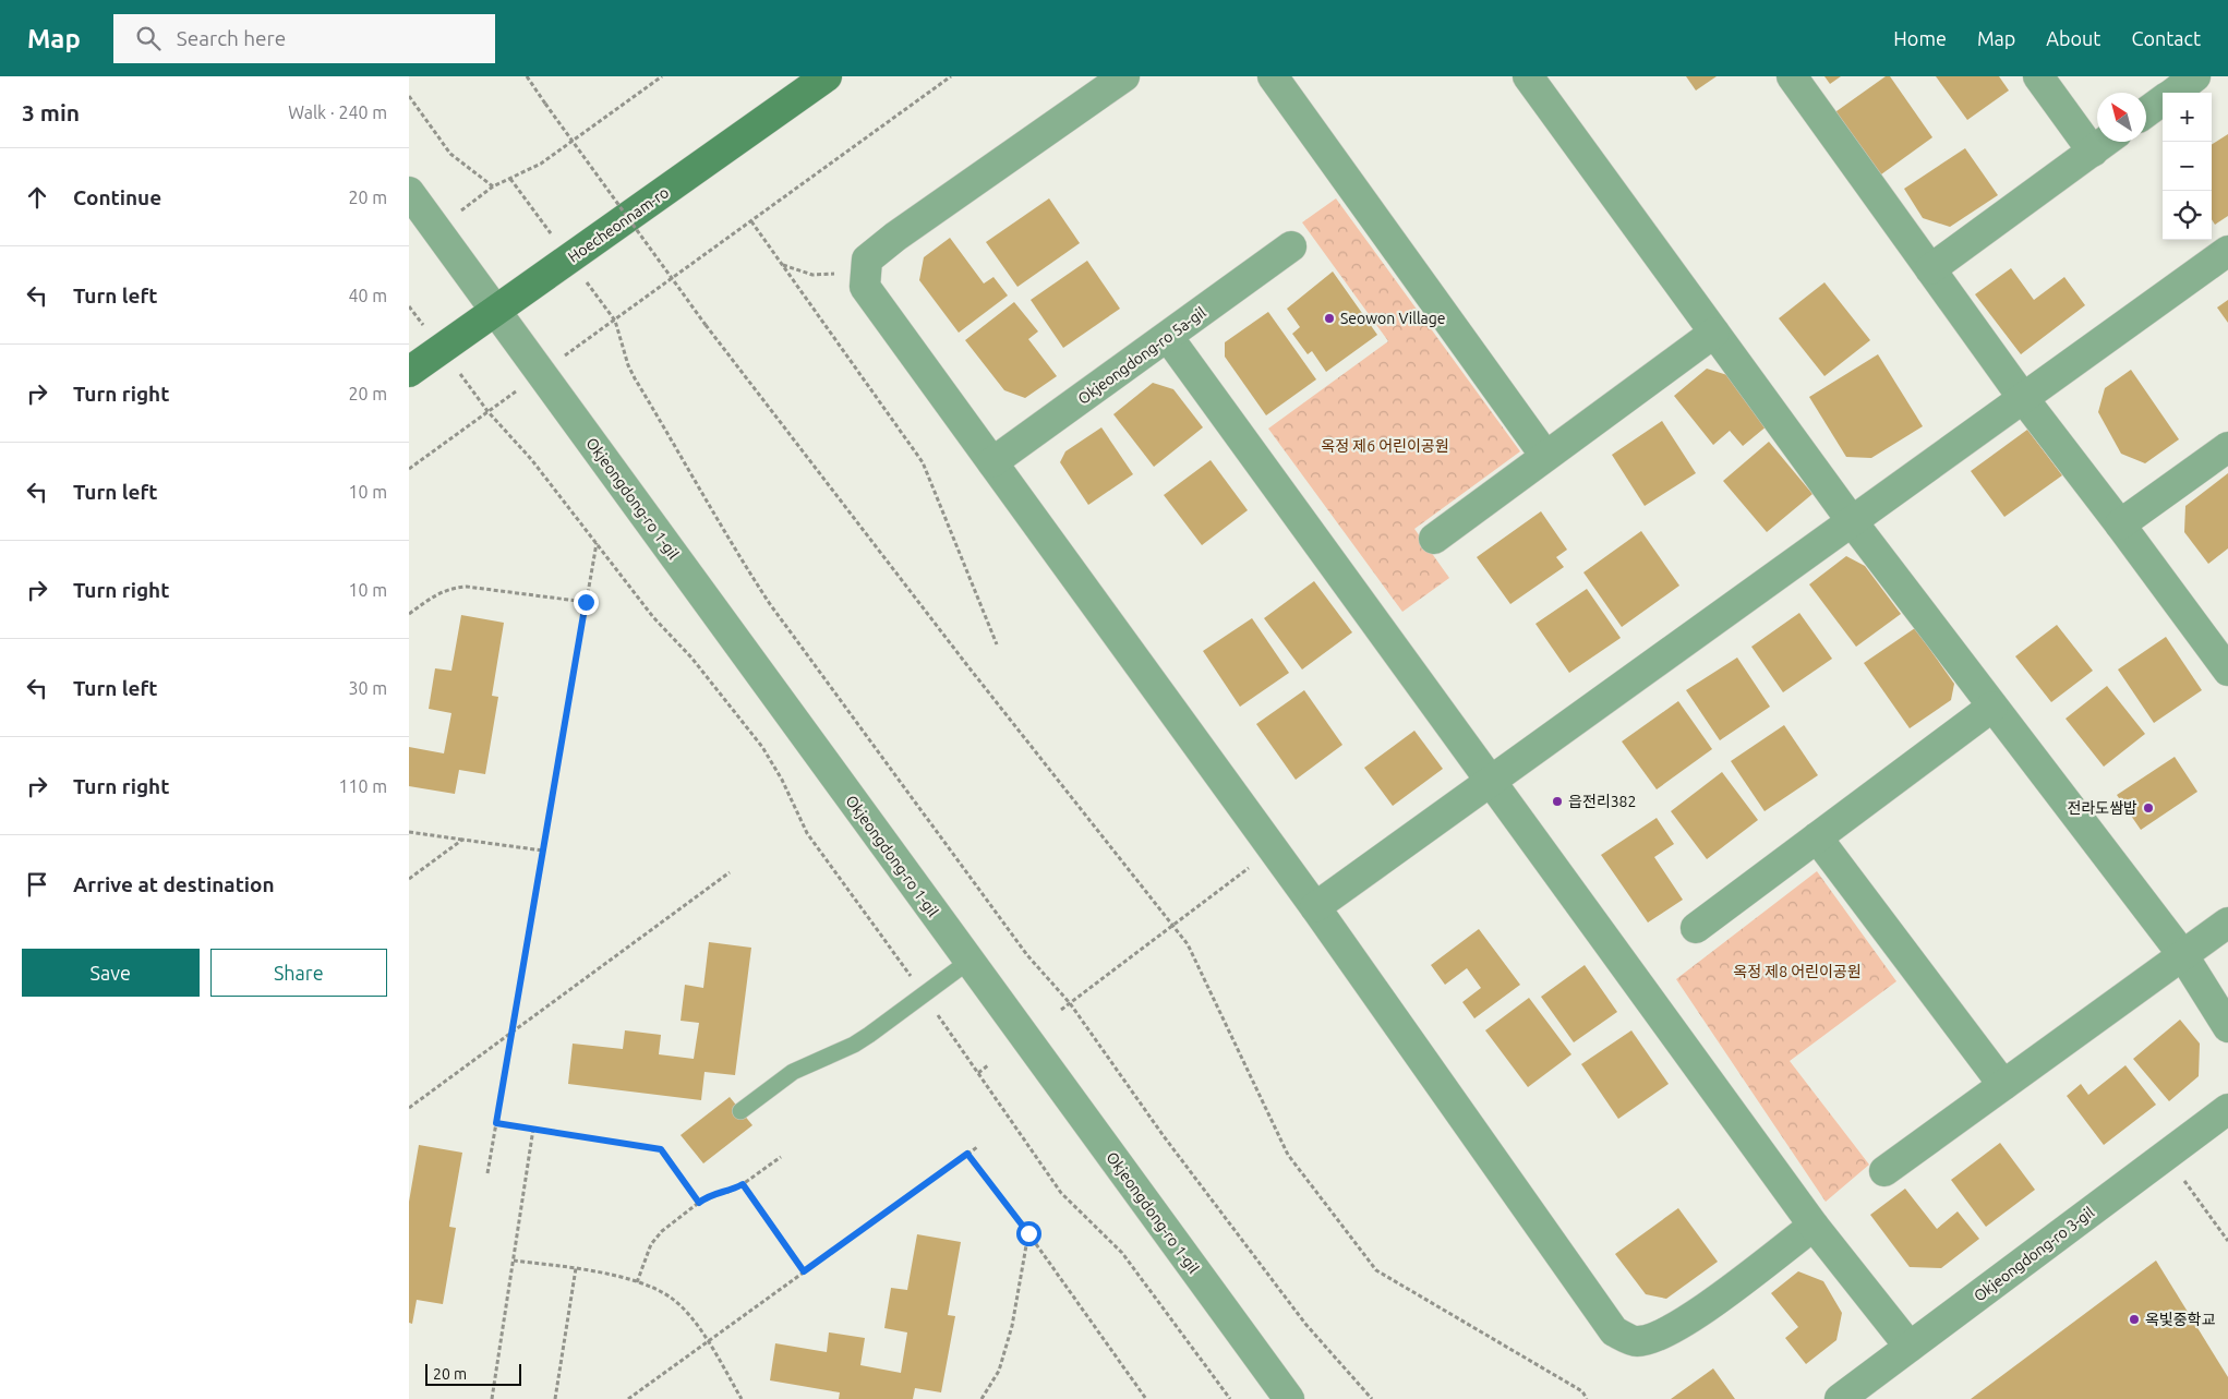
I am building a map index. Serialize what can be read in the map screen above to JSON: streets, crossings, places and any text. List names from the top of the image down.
{
  "streets": {
    "main road": ["Hoecheonnam-ro"],
    "street": ["Okjeongdong-ro 5a-gil", "Okjeongdong-ro 1-gil", "Okjeongdong-ro 3-gil"]
  },
  "crossings": [
    ["Hoecheonnam-ro", "Okjeongdong-ro 1-gil"]
  ],
  "parks": ["옥정 제6 어린이공원", "옥정 제8 어린이공원"],
  "places": [
    "Seowon Village",
    "읍전리382",
    "전라도쌈밥",
    "옥빛중학교"
  ],
  "scale_bar": "20 m",
  "north": "top left",
  "page": {
    "header": "Map",
    "search": "Search here",
    "nav": [
      "Home",
      "Map",
      "About",
      "Contact"
    ],
    "heading": ["3 min", "Walk · 240 m"],
    "map_buttons": ["+", "−"],
    "list": [
      ["Continue", "20 m"],
      ["Turn left", "40 m"],
      ["Turn right", "20 m"],
      ["Turn left", "10 m"],
      ["Turn right", "10 m"],
      ["Turn left", "30 m"],
      ["Turn right", "110 m"],
      "Arrive at destination"
    ],
    "buttons": ["Save", "Share"],
    "scale": "20 m"
  }
}
